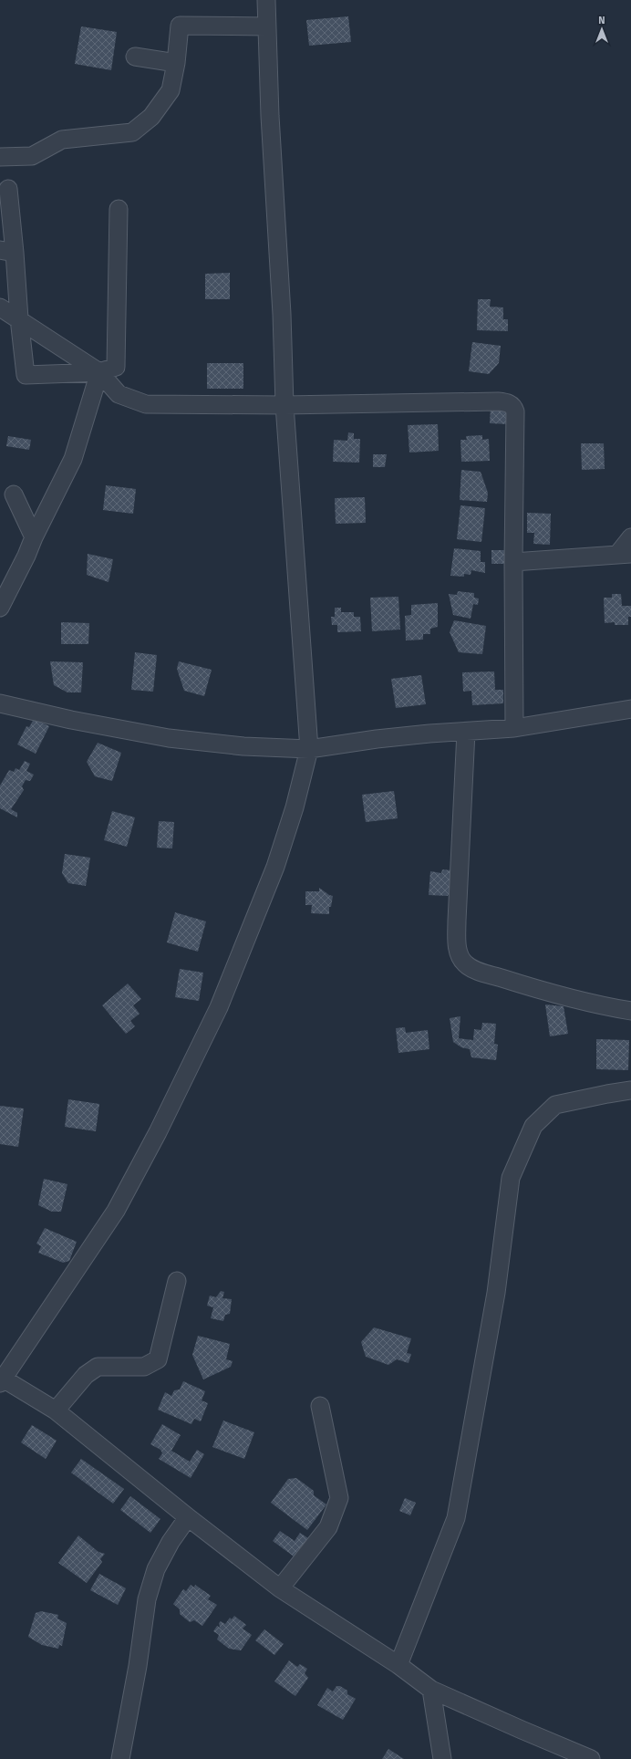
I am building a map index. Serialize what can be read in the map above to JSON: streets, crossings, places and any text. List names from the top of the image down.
{
  "north": "top"
}
